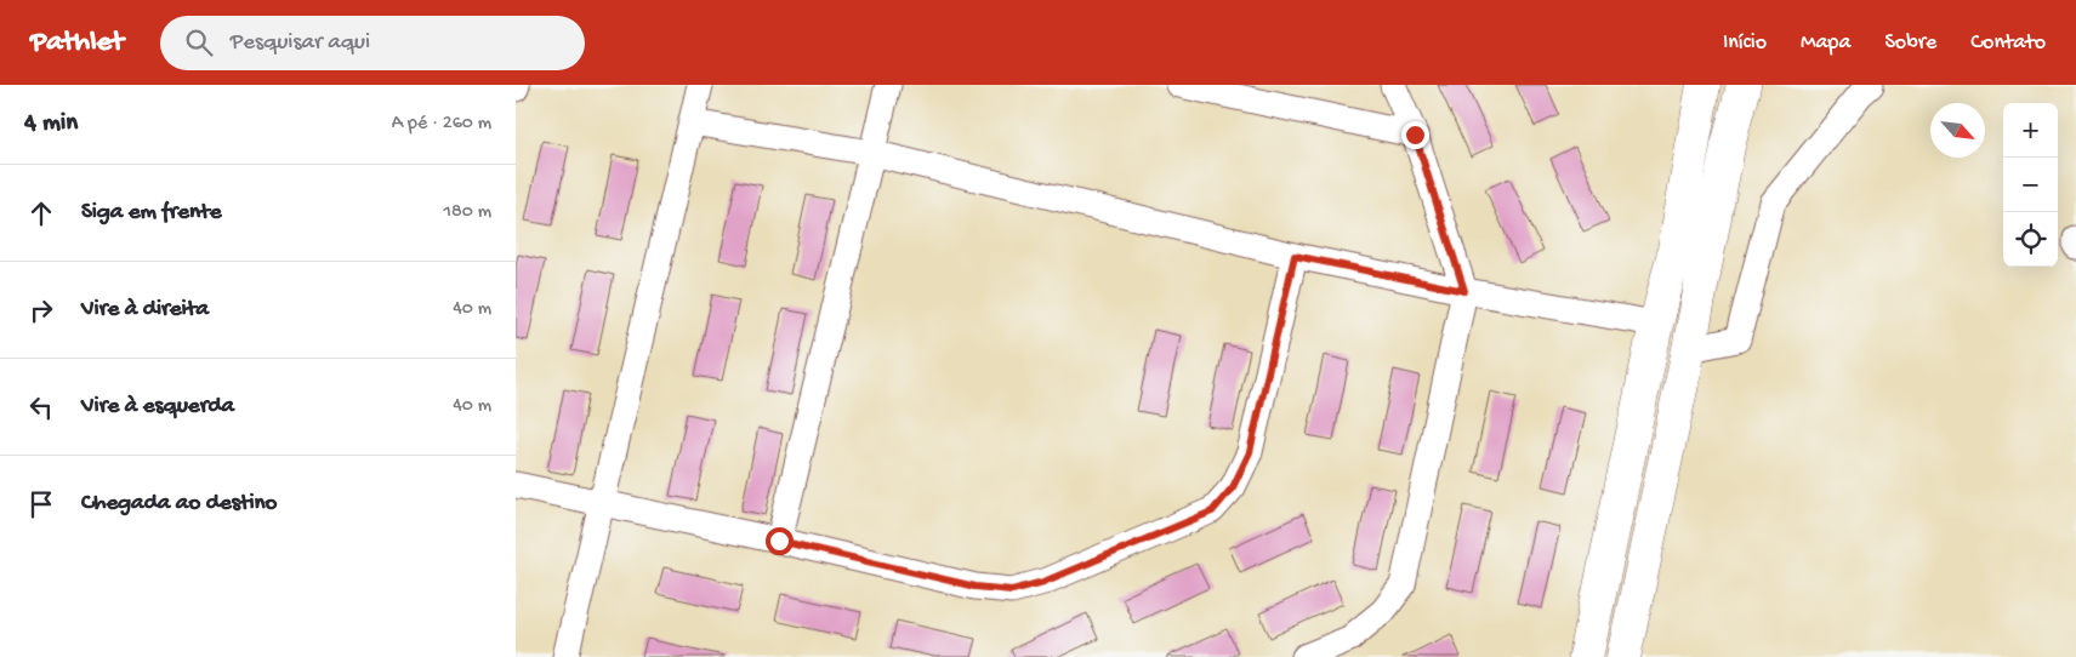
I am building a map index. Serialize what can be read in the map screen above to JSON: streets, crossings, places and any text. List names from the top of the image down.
{
  "north": "bottom right",
  "page": {
    "header": "Pathlet",
    "search": "Pesquisar aqui",
    "nav": [
      "Início",
      "Mapa",
      "Sobre",
      "Contato"
    ],
    "heading": ["4 min", "A pé · 260 m"],
    "map_buttons": ["+", "−"],
    "list": [
      ["Siga em frente", "180 m"],
      ["Vire à direita", "40 m"],
      ["Vire à esquerda", "40 m"],
      "Chegada ao destino"
    ]
  }
}
